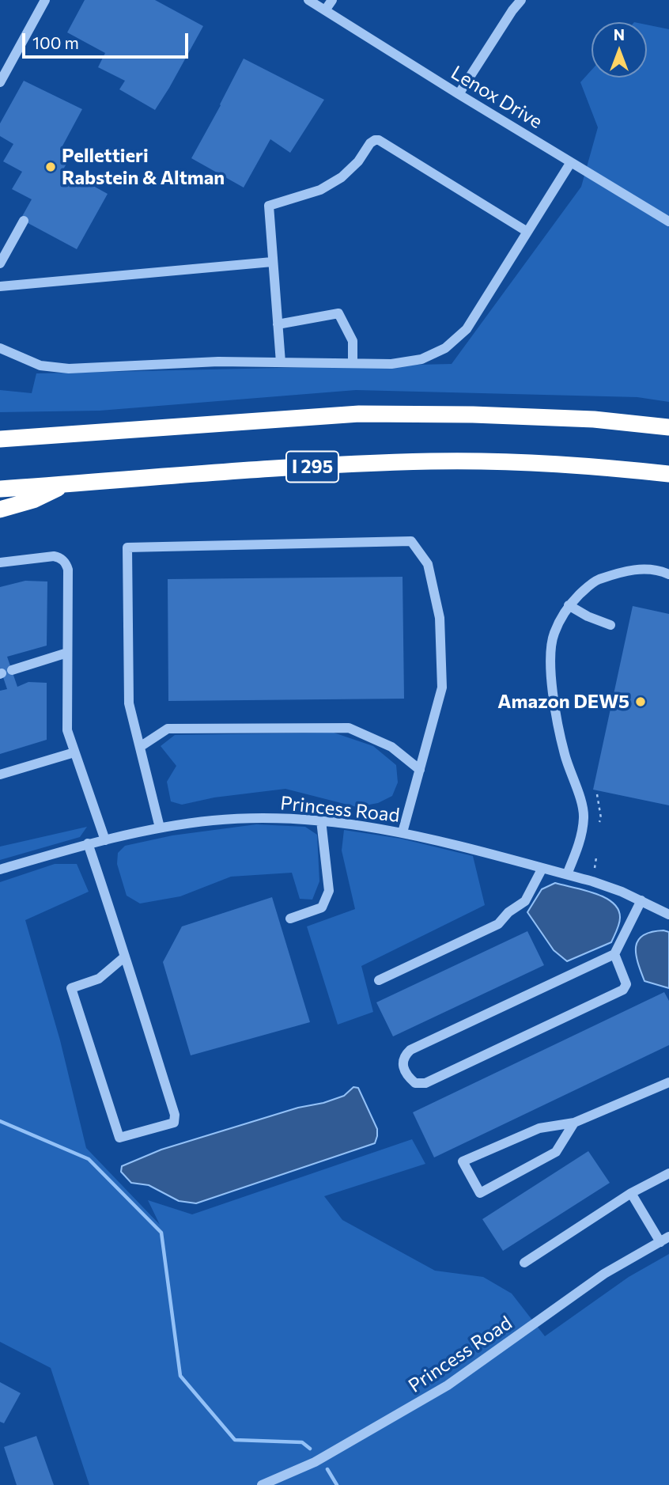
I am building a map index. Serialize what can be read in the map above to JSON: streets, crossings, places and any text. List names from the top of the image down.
{
  "streets": {
    "highway": ["I 295"],
    "street": ["Lenox Drive", "Princess Road"]
  },
  "places": ["Pellettieri Rabstein & Altman", "Amazon DEW5"],
  "scale_bar": "100 m",
  "north": "top"
}
